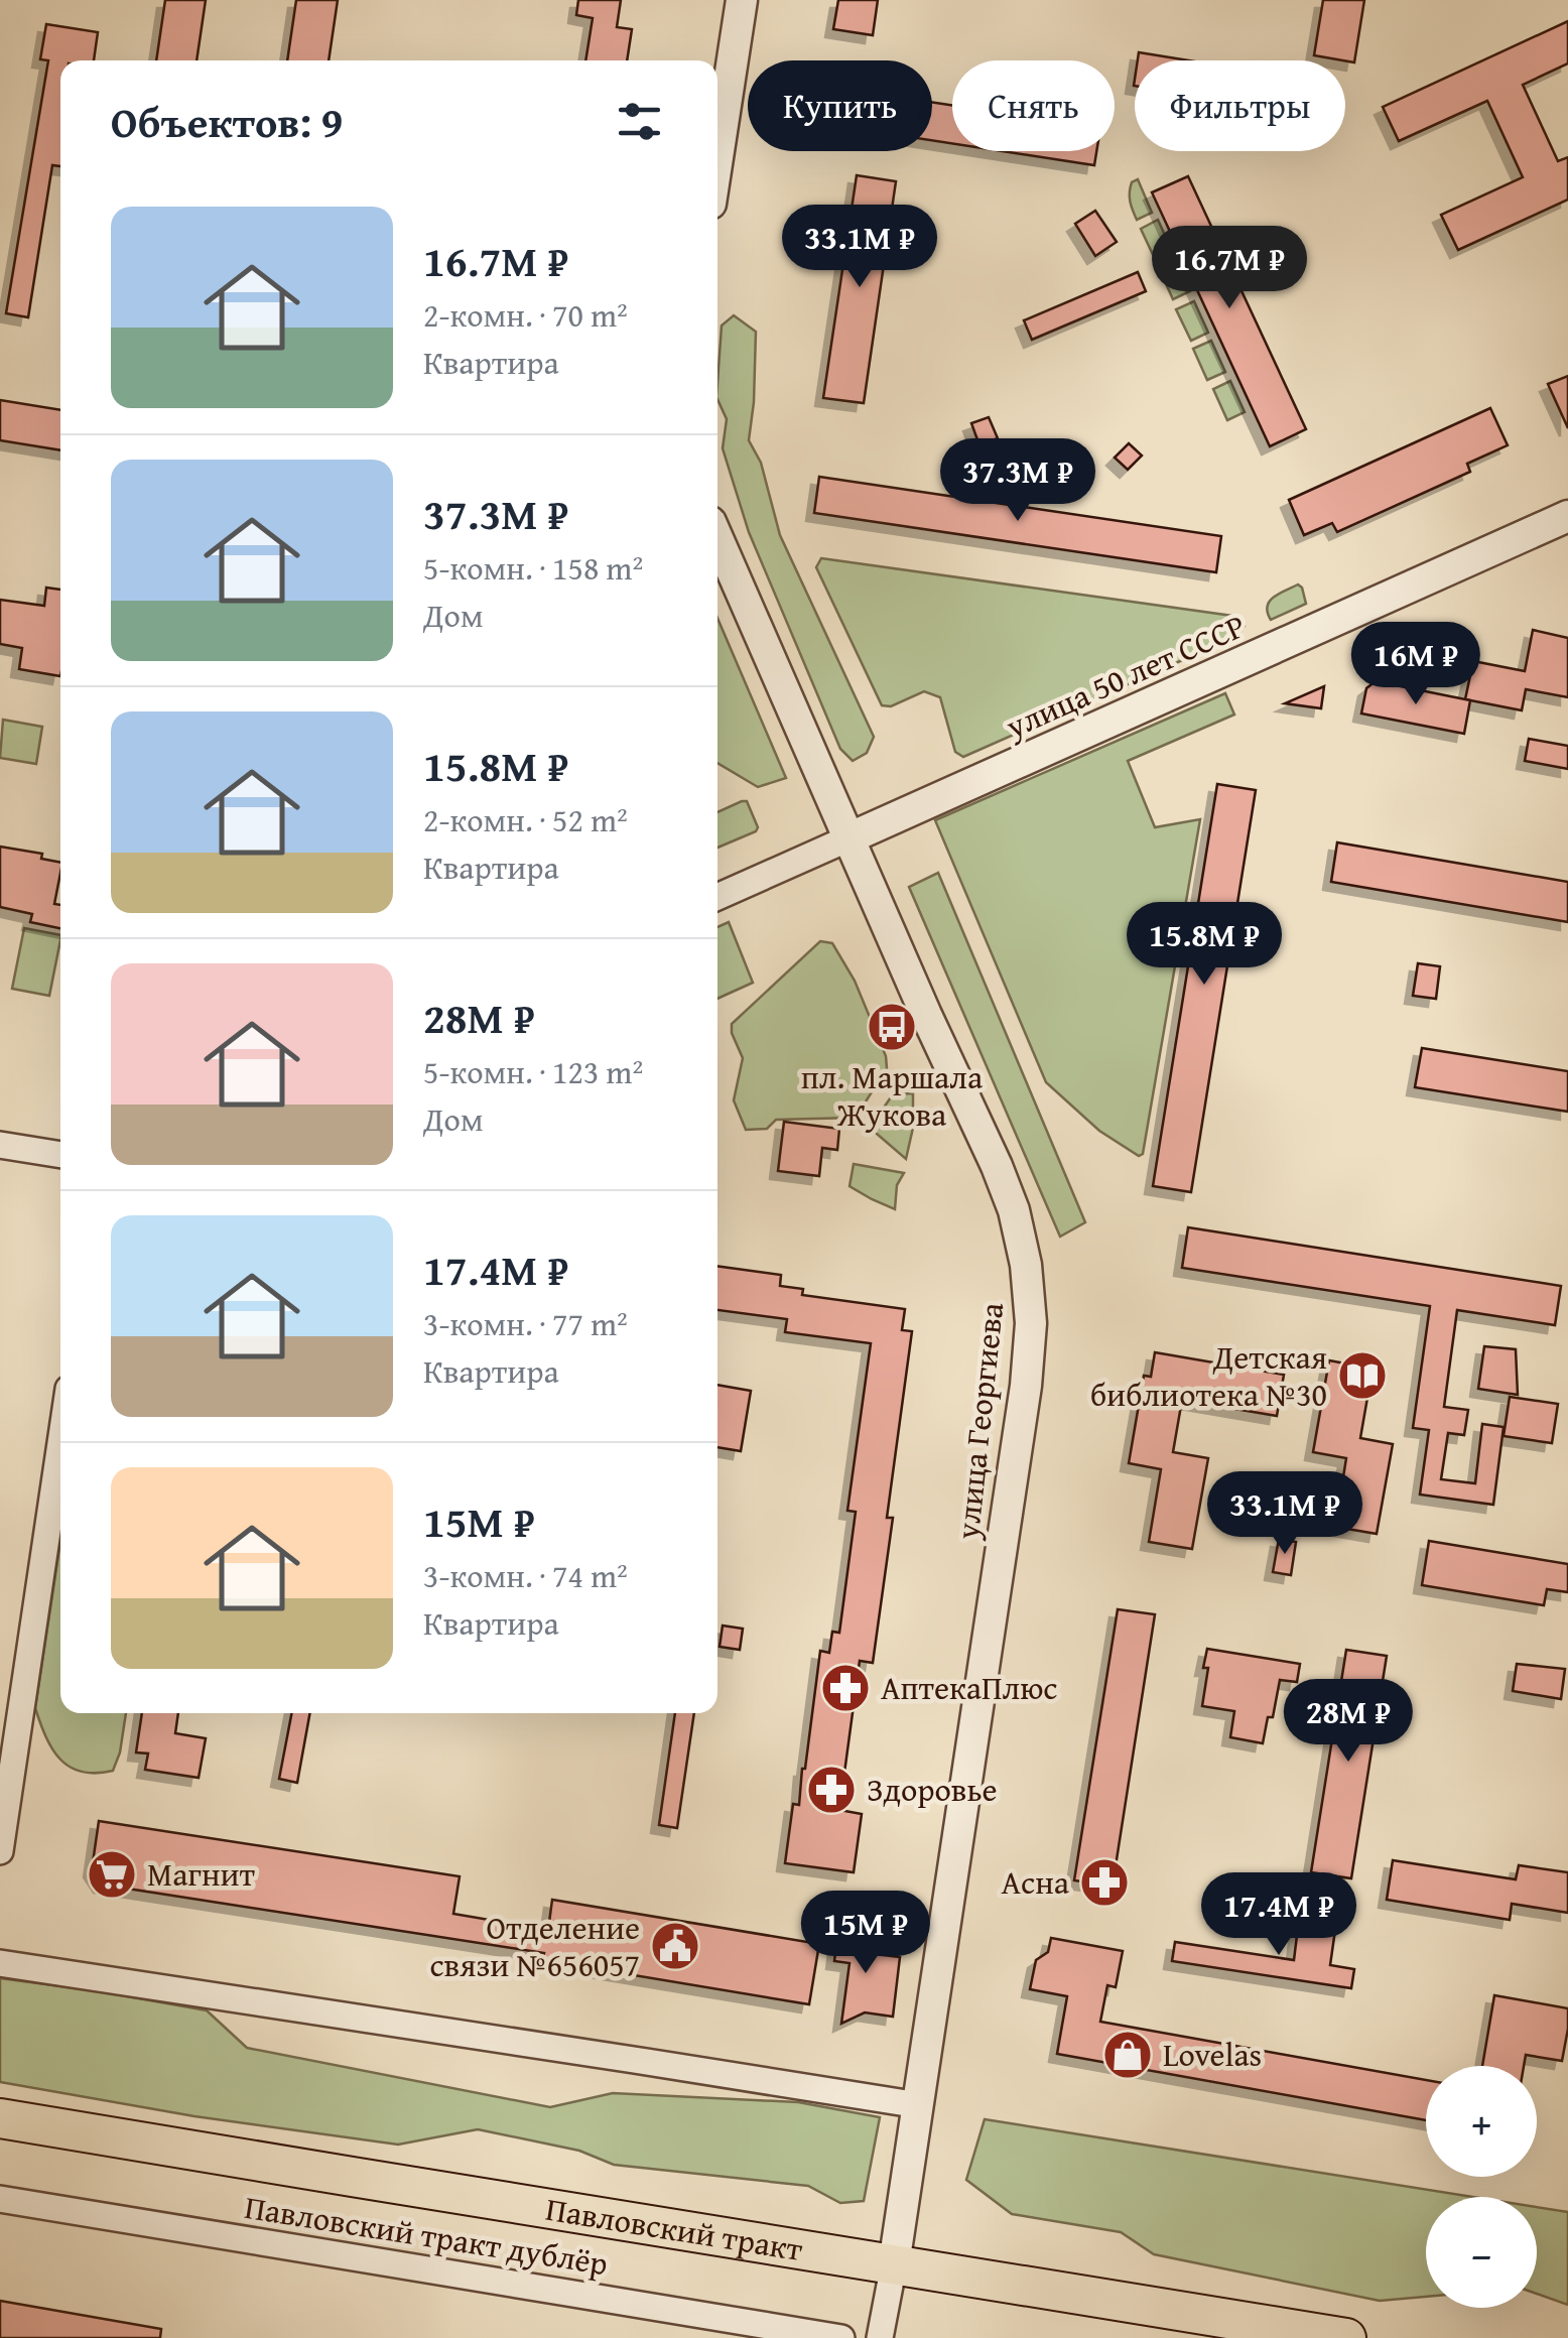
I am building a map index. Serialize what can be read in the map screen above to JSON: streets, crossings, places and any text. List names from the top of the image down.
{
  "streets": {
    "main road": ["Павловский тракт"],
    "street": ["улица 50 лет СССР", "улица Георгиева", "Павловский тракт дублёр"]
  },
  "crossings": [
    ["улица 50 лет СССР", "улица Георгиева"],
    ["улица Георгиева", "Павловский тракт"]
  ],
  "places": {
    "bus stop": ["пл. Маршала Жукова"],
    "library": ["Детская библиотека №30"],
    "pharmacy": ["АптекаПлюс", "Здоровье", "Асна"],
    "supermarket": ["Магнит"],
    "public building": ["Отделение связи №656057"],
    "shop": ["Lovelas"]
  },
  "page": {
    "chip": ["Купить", "Снять", "Фильтры"],
    "heading": "Объектов: 9",
    "list": [
      {
        "name": "16.7M ₽",
        "note": "2-комн. · 70 m² · Квартира"
      },
      {
        "name": "37.3M ₽",
        "note": "5-комн. · 158 m² · Дом"
      },
      {
        "name": "15.8M ₽",
        "note": "2-комн. · 52 m² · Квартира"
      },
      {
        "name": "28M ₽",
        "note": "5-комн. · 123 m² · Дом"
      },
      {
        "name": "17.4M ₽",
        "note": "3-комн. · 77 m² · Квартира"
      },
      {
        "name": "15M ₽",
        "note": "3-комн. · 74 m² · Квартира"
      }
    ],
    "price": [
      "33.1M ₽",
      "16.7M ₽",
      "37.3M ₽",
      "16M ₽",
      "15.8M ₽",
      "33.1M ₽",
      "28M ₽",
      "17.4M ₽",
      "15M ₽"
    ],
    "map_buttons": ["+", "−"]
  }
}
